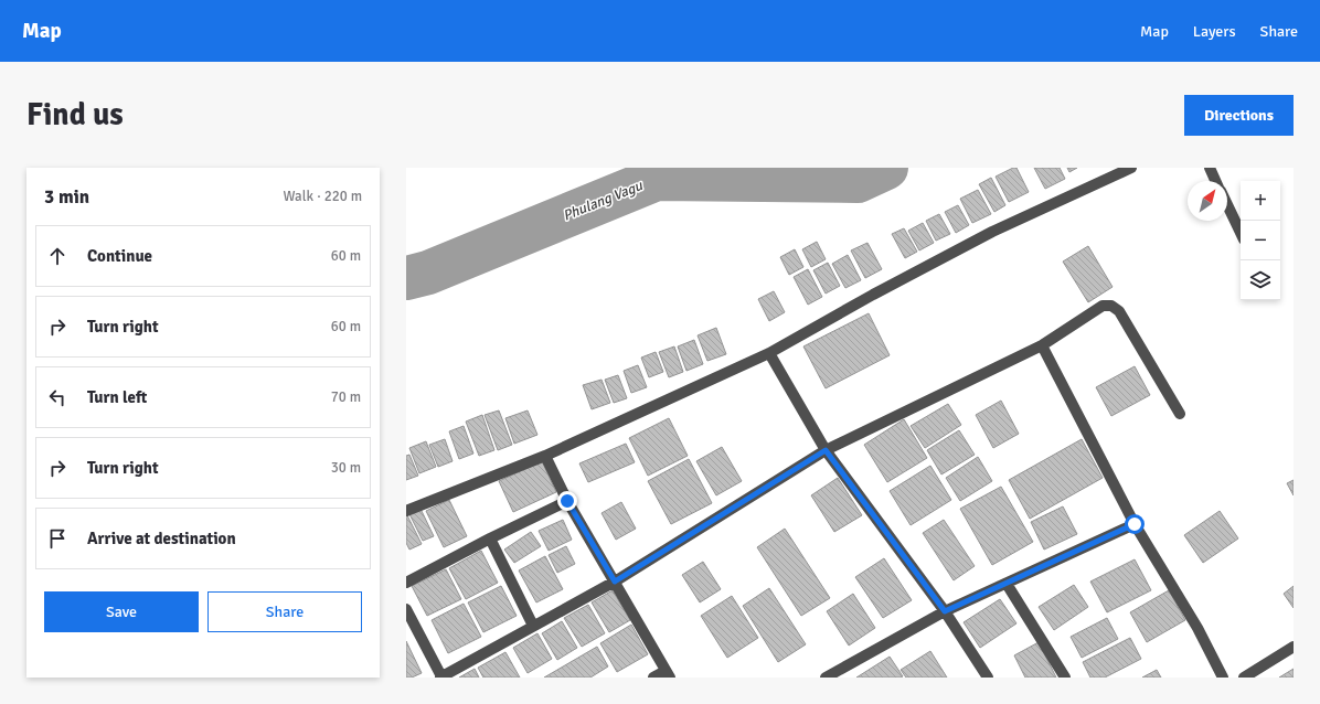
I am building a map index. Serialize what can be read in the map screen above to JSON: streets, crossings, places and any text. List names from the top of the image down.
{
  "water": ["Phulang Vagu"],
  "north": "top right",
  "page": {
    "header": "Map",
    "nav": ["Map", "Layers", "Share"],
    "buttons": [
      "Directions",
      ["Save", "Share"]
    ],
    "title": "Find us",
    "heading": ["3 min", "Walk · 220 m"],
    "map_buttons": ["+", "−"],
    "list": [
      ["Continue", "60 m"],
      ["Turn right", "60 m"],
      ["Turn left", "70 m"],
      ["Turn right", "30 m"],
      "Arrive at destination"
    ]
  }
}
